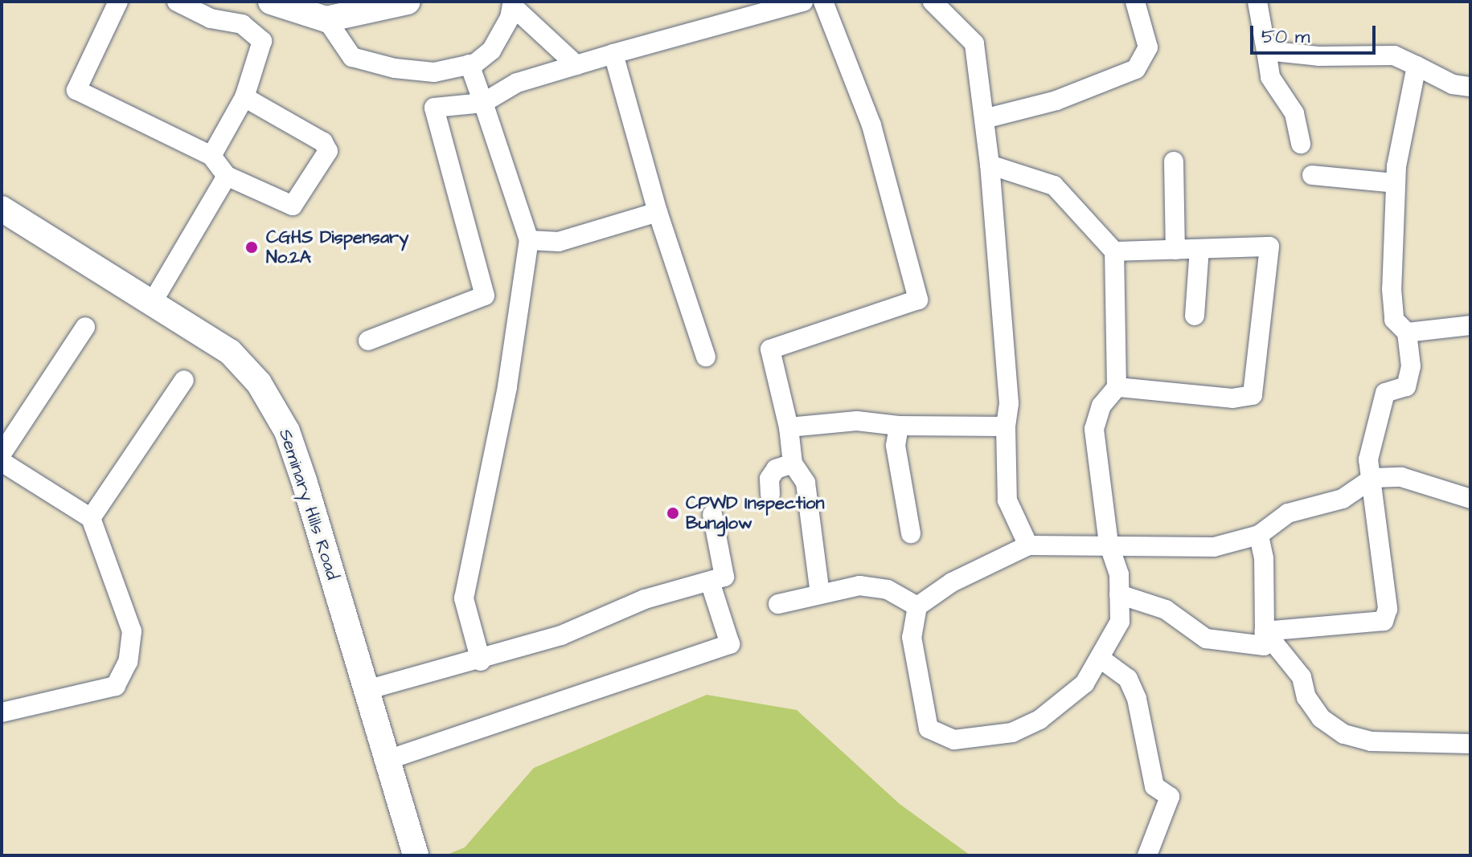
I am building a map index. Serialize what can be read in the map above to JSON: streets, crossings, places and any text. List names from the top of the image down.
{
  "streets": {
    "street": ["Seminary Hills Road"]
  },
  "places": ["CGHS Dispensary No.2A", "CPWD Inspection Bunglow"],
  "scale_bar": "50 m"
}
